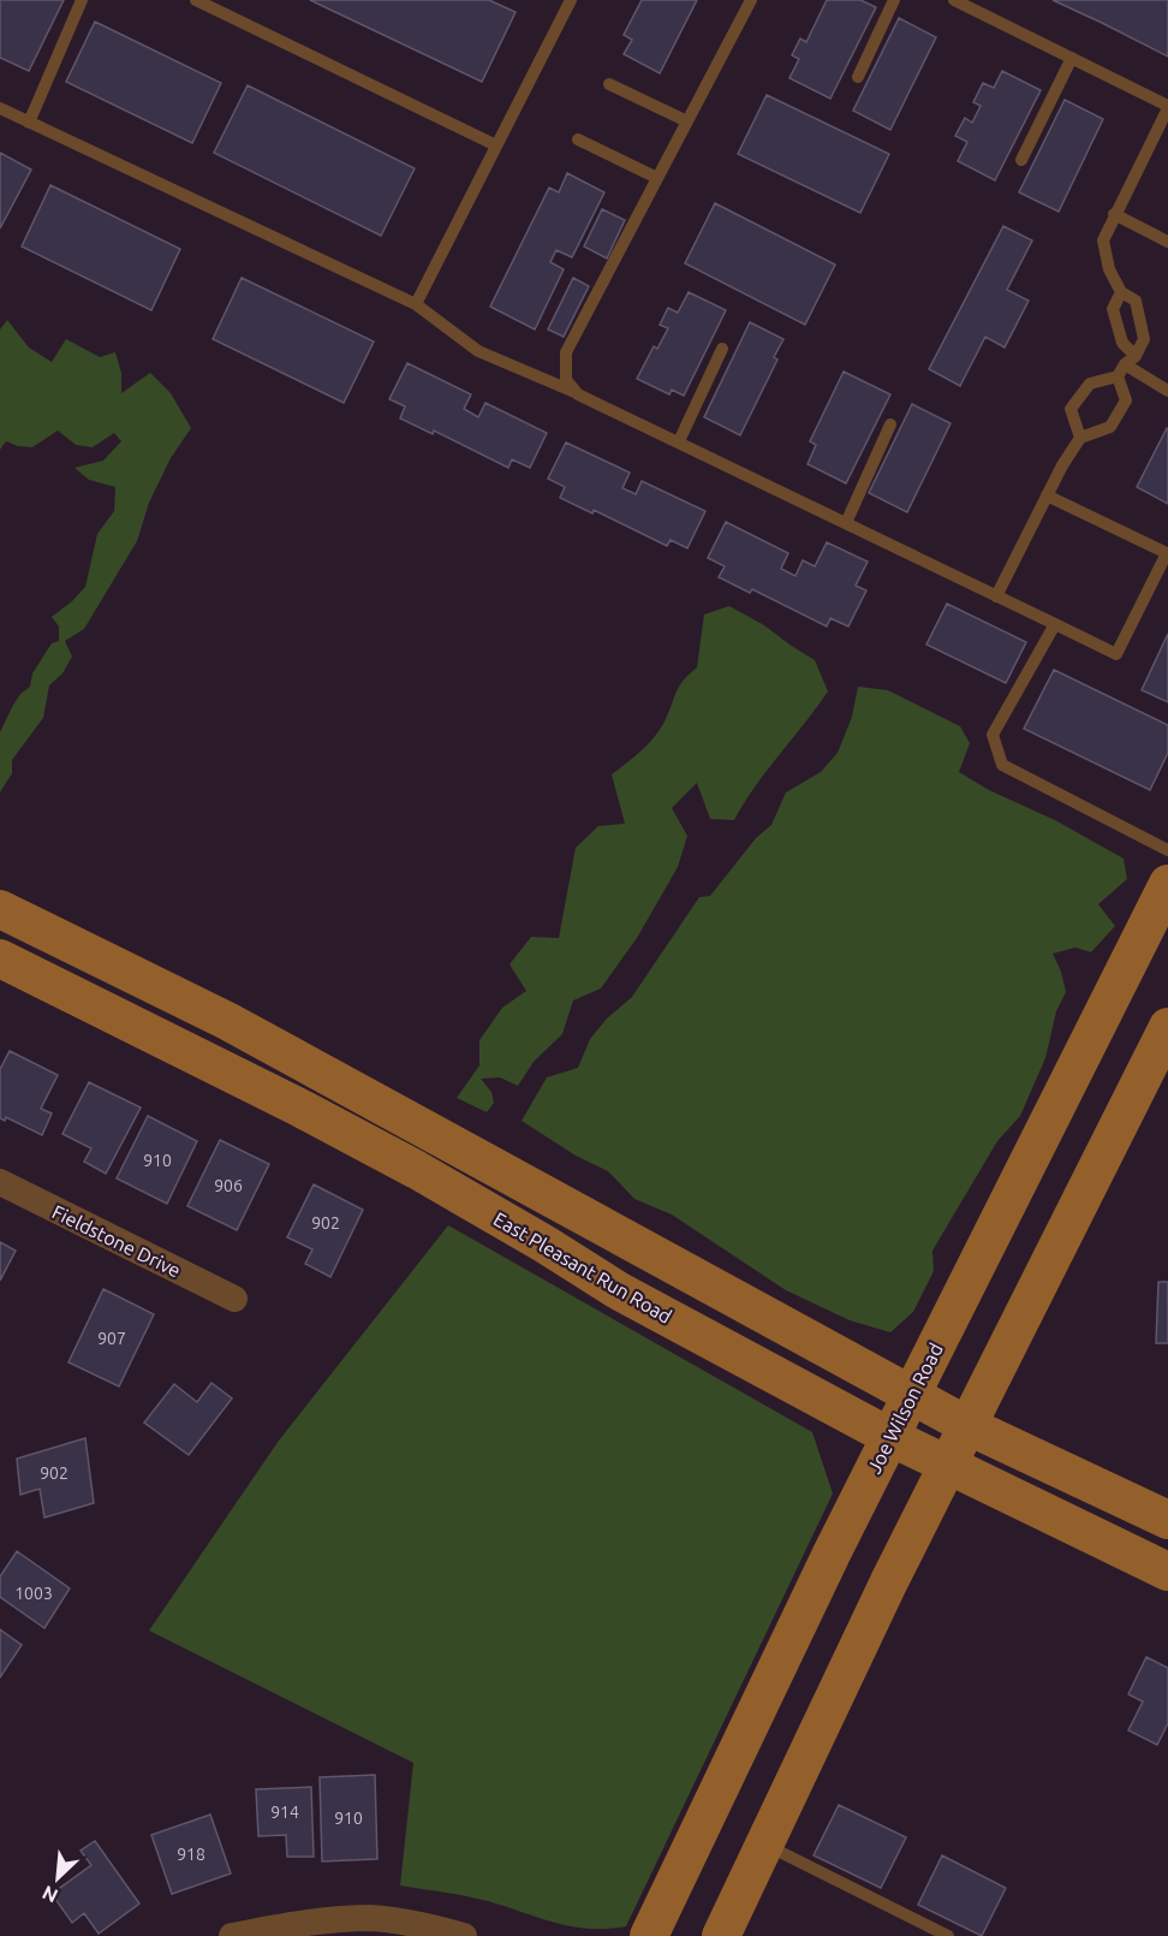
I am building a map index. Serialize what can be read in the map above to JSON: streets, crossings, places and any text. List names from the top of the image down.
{
  "streets": {
    "main road": ["East Pleasant Run Road", "Joe Wilson Road"],
    "street": ["Fieldstone Drive"]
  },
  "crossings": [
    ["East Pleasant Run Road", "Joe Wilson Road"]
  ],
  "house_numbers": [
    "910",
    "906",
    "902",
    "907",
    "902",
    "1003",
    "914",
    "910",
    "918"
  ],
  "north": "bottom left"
}
